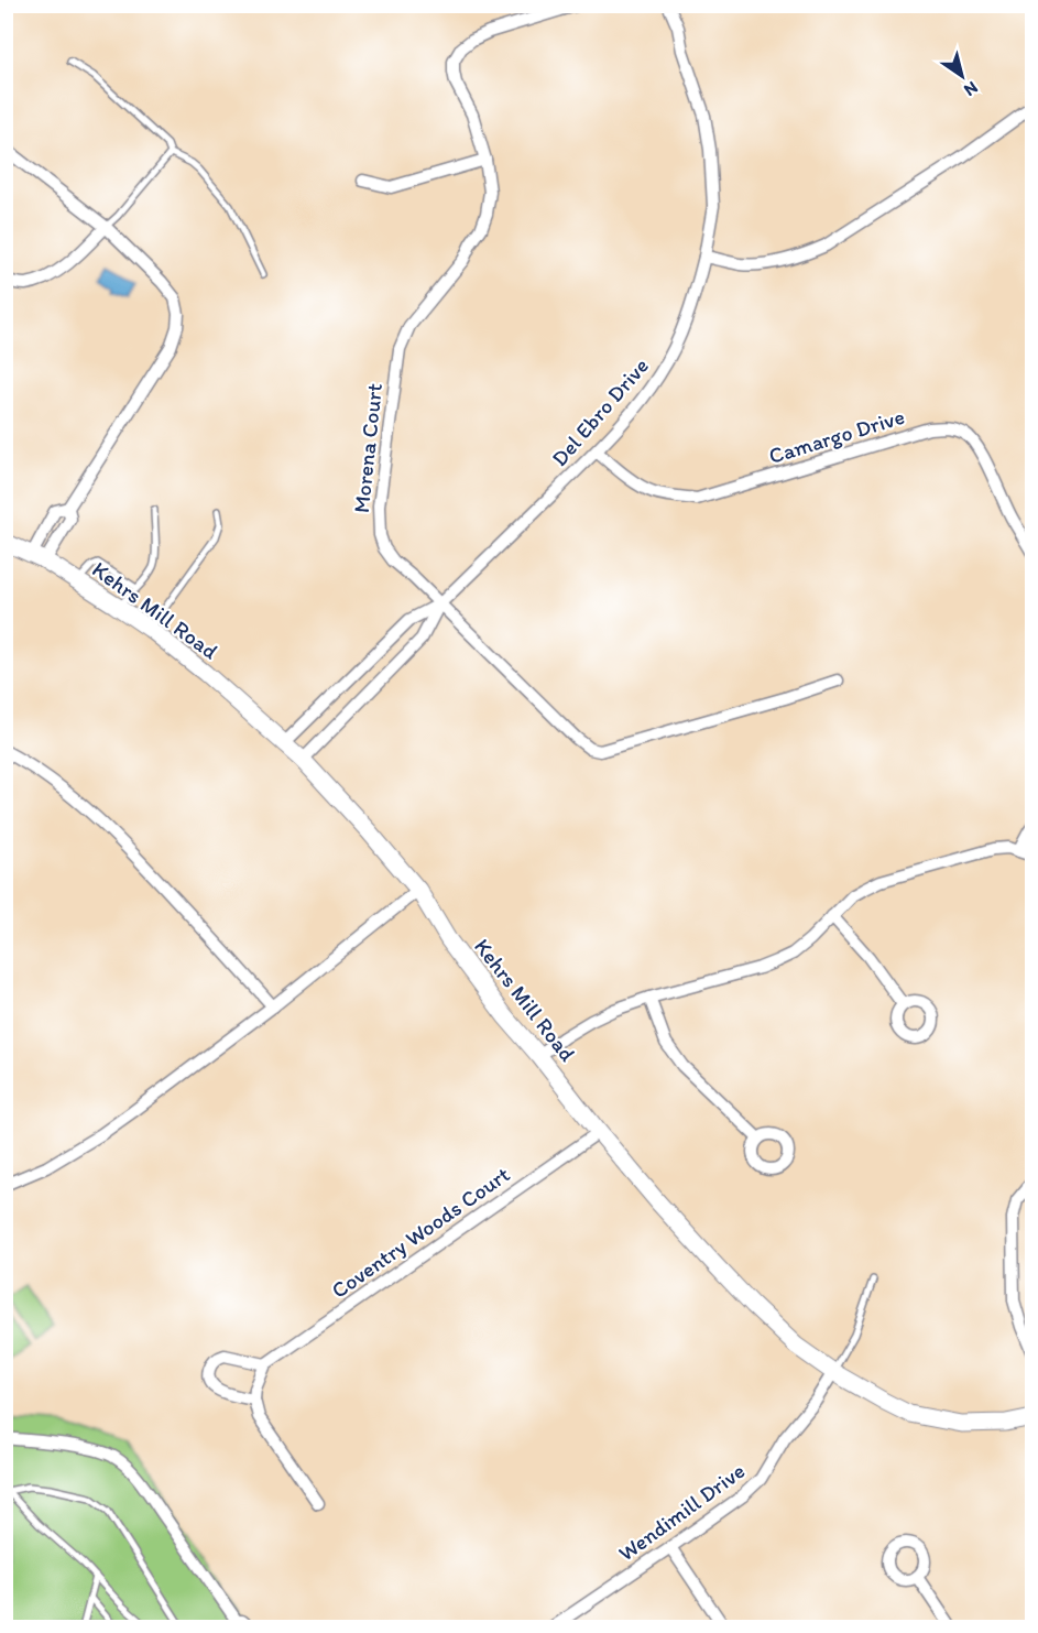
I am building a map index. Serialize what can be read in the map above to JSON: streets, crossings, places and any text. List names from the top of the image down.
{
  "streets": {
    "main road": ["Kehrs Mill Road"],
    "street": [
      "Del Ebro Drive",
      "Camargo Drive",
      "Morena Court",
      "Coventry Woods Court",
      "Wendimill Drive"
    ]
  },
  "crossings": [
    ["Del Ebro Drive", "Camargo Drive"],
    ["Del Ebro Drive", "Morena Court"],
    ["Del Ebro Drive", "Kehrs Mill Road"],
    ["Kehrs Mill Road", "Coventry Woods Court"],
    ["Kehrs Mill Road", "Wendimill Drive"]
  ],
  "north": "bottom right"
}
